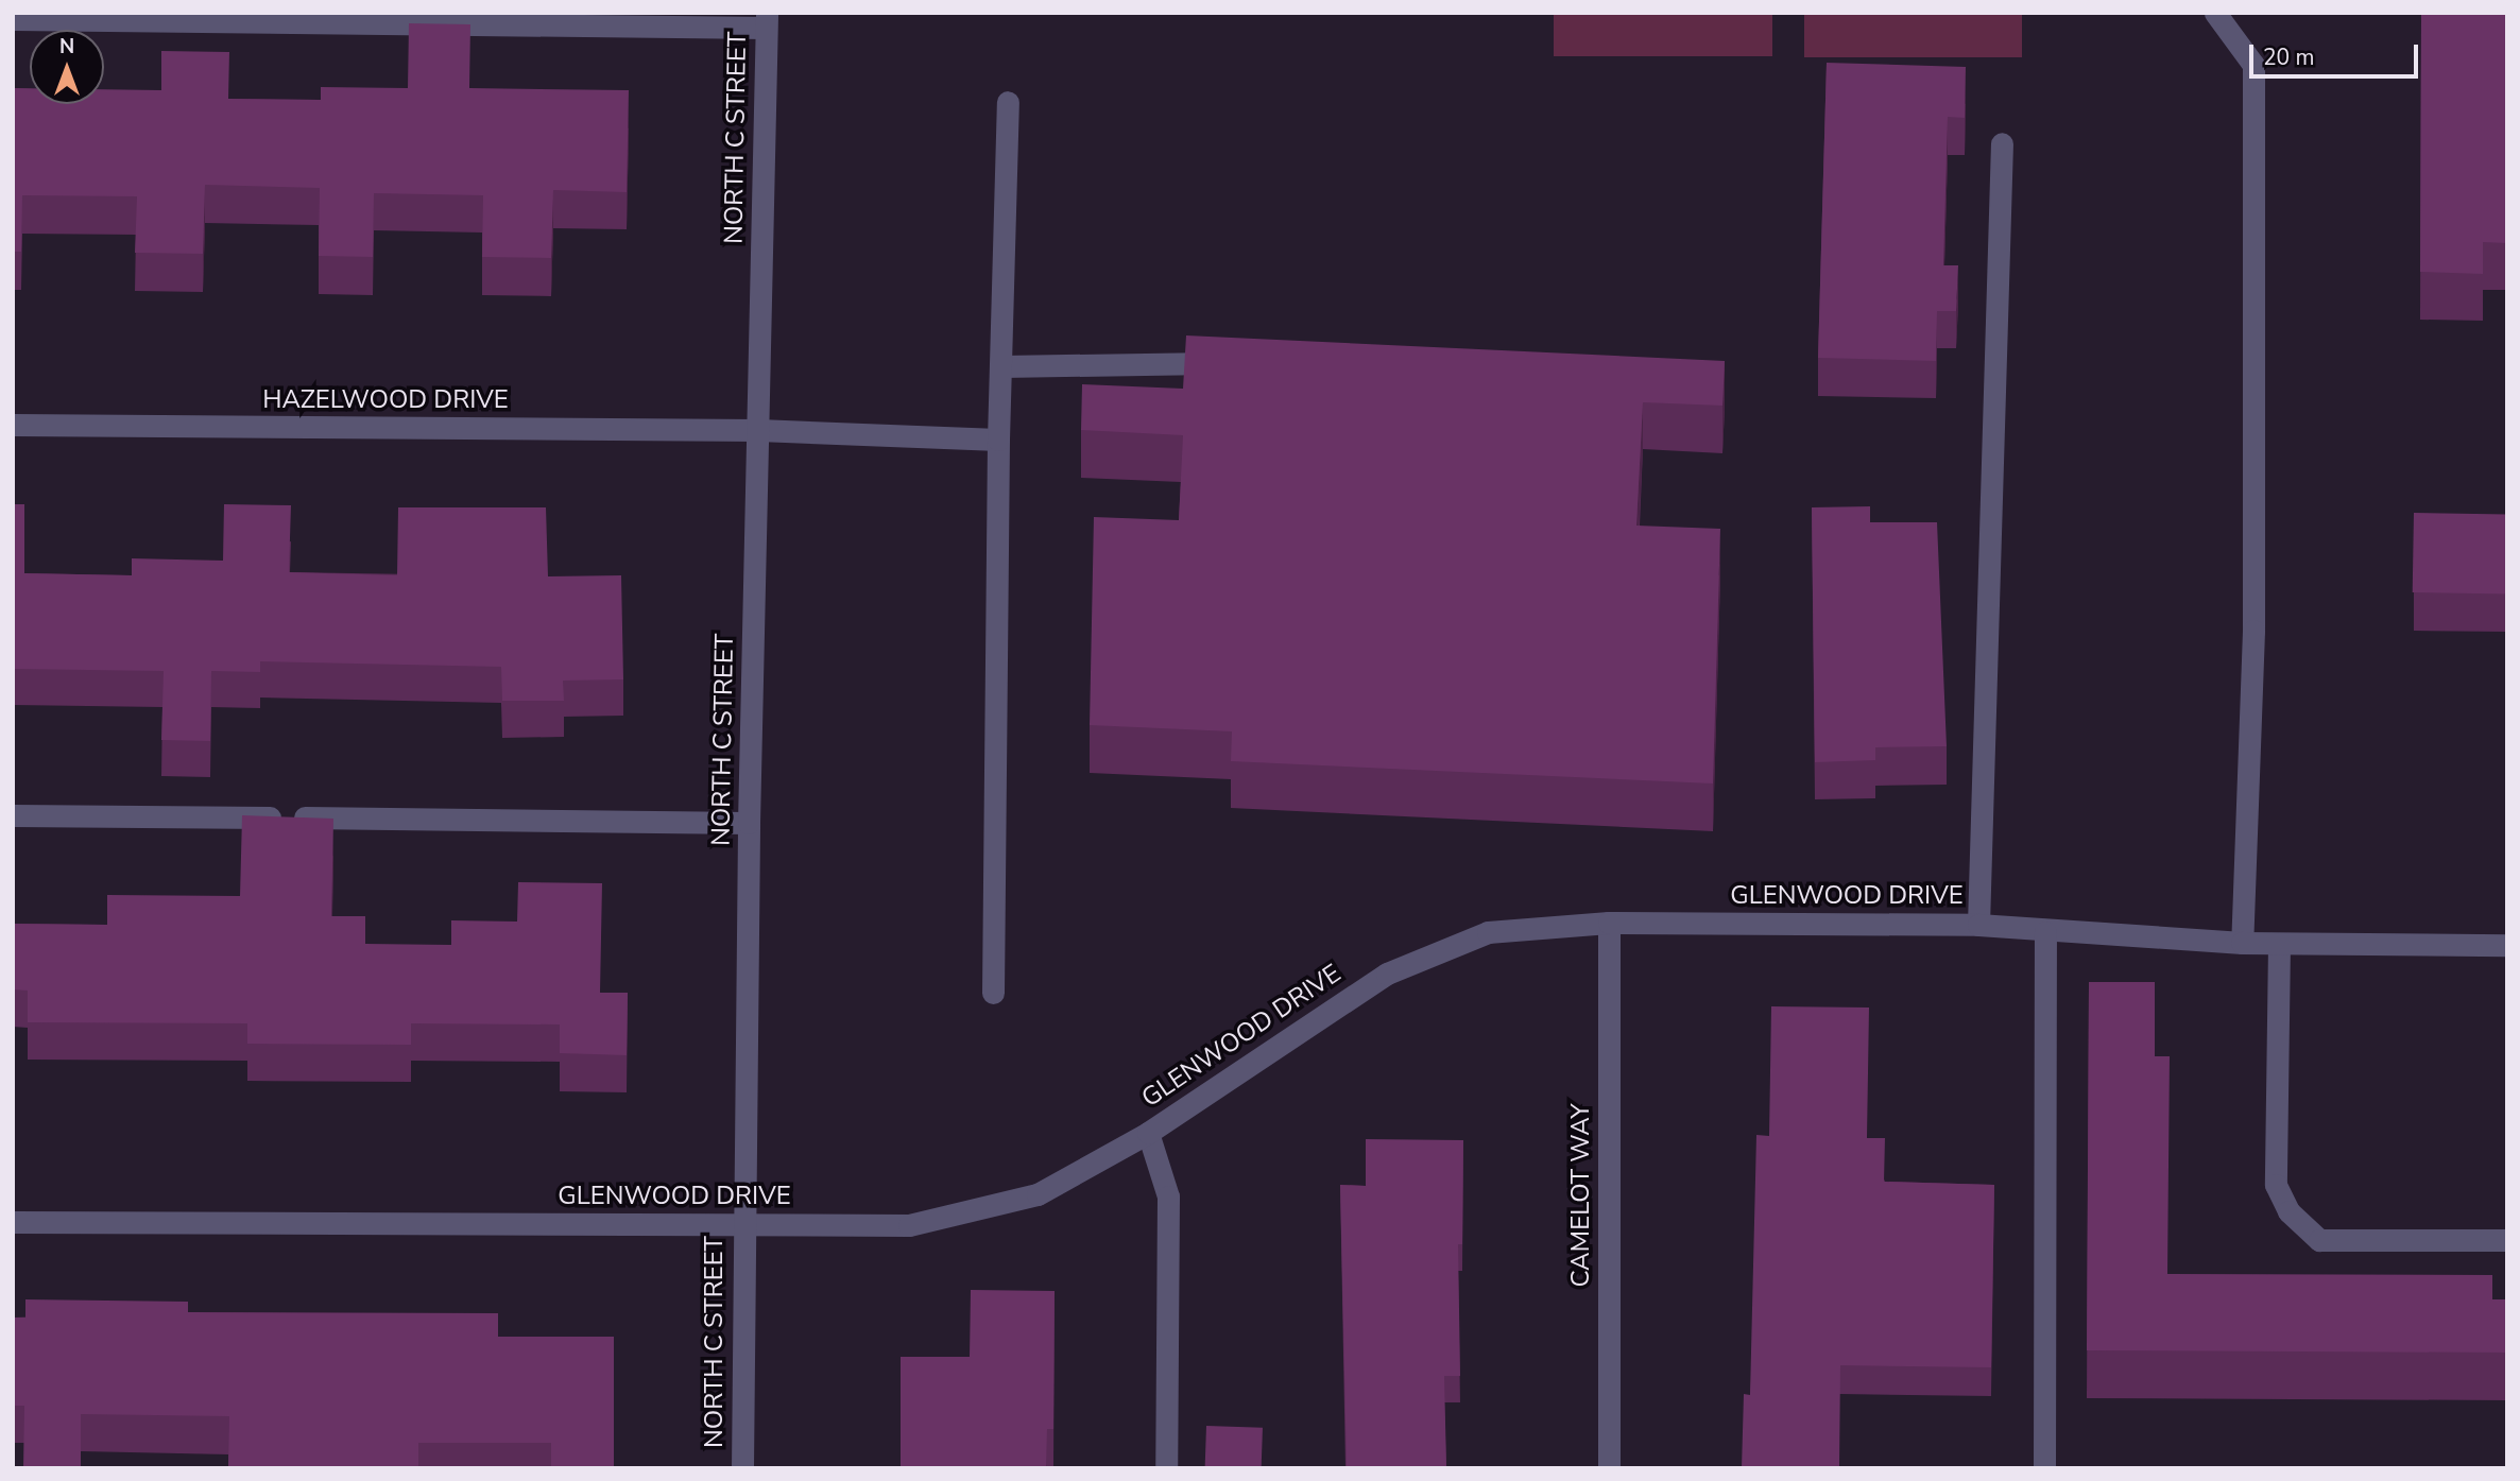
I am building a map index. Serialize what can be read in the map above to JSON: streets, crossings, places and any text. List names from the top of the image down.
{
  "streets": {
    "street": [
      "NORTH C STREET",
      "HAZELWOOD DRIVE",
      "GLENWOOD DRIVE",
      "CAMELOT WAY"
    ]
  },
  "crossings": [
    ["NORTH C STREET", "HAZELWOOD DRIVE"],
    ["NORTH C STREET", "GLENWOOD DRIVE"],
    ["GLENWOOD DRIVE", "CAMELOT WAY"]
  ],
  "scale_bar": "20 m",
  "north": "top"
}
